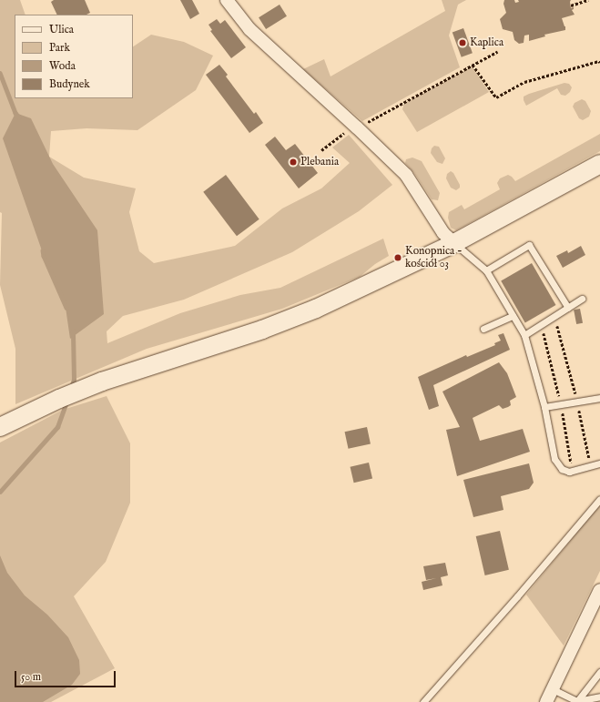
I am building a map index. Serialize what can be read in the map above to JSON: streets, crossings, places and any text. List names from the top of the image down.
{
  "places": ["Kaplica", "Plebania", "Konopnica - kościół 03"],
  "legend": [
    "Ulica",
    "Park",
    "Woda",
    "Budynek"
  ],
  "scale_bar": "50 m"
}
